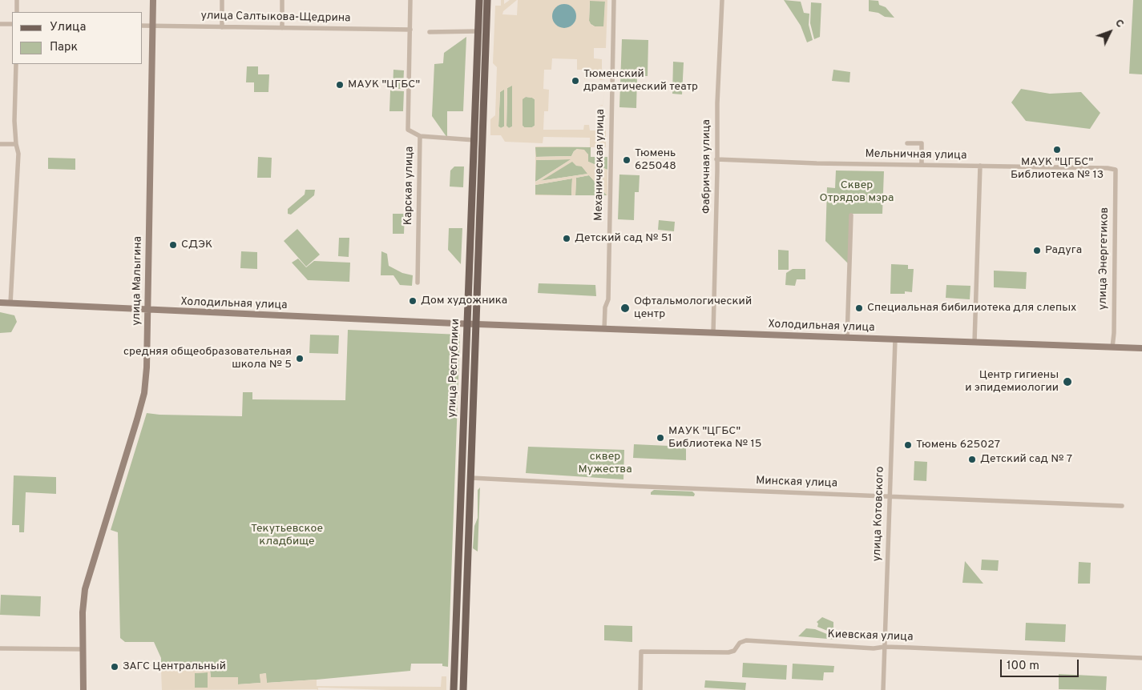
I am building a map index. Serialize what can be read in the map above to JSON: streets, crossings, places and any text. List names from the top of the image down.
{
  "streets": {
    "main road": ["улица Республики"],
    "street": [
      "улица Салтыкова-Щедрина",
      "Мельничная улица",
      "Механическая улица",
      "Фабричная улица",
      "Карская улица",
      "улица Энергетиков",
      "улица Малыгина",
      "Холодильная улица",
      "Минская улица",
      "улица Котовского",
      "Киевская улица"
    ]
  },
  "crossings": [
    ["улица Салтыкова-Щедрина", "Карская улица"],
    ["улица Салтыкова-Щедрина", "улица Малыгина"],
    ["Мельничная улица", "Фабричная улица"],
    ["Мельничная улица", "улица Энергетиков"],
    ["Механическая улица", "Холодильная улица"],
    ["Фабричная улица", "Холодильная улица"],
    ["улица Энергетиков", "Холодильная улица"],
    ["улица Малыгина", "Холодильная улица"],
    ["Холодильная улица", "улица Республики"],
    ["Холодильная улица", "улица Котовского"],
    ["улица Республики", "Минская улица"],
    ["Минская улица", "улица Котовского"],
    ["улица Котовского", "Киевская улица"]
  ],
  "parks": ["Сквер Отрядов мэра", "сквер Мужества", "Текутьевское кладбище"],
  "places": [
    "Тюменский драматический театр",
    "МАУК \"ЦГБС\"",
    "МАУК \"ЦГБС\" Библиотека № 13",
    "Тюмень 625048",
    "Детский сад № 51",
    "СДЭК",
    "Радуга",
    "Дом художника",
    "Офтальмологический центр",
    "Специальная бибилиотека для слепых",
    "средняя общеобразовательная школа № 5",
    "Центр гигиены и эпидемиологии",
    "МАУК \"ЦГБС\" Библиотека № 15",
    "Тюмень 625027",
    "Детский сад № 7",
    "ЗАГС Центральный"
  ],
  "legend": ["Улица", "Парк"],
  "scale_bar": "100 m",
  "north": "top right"
}
